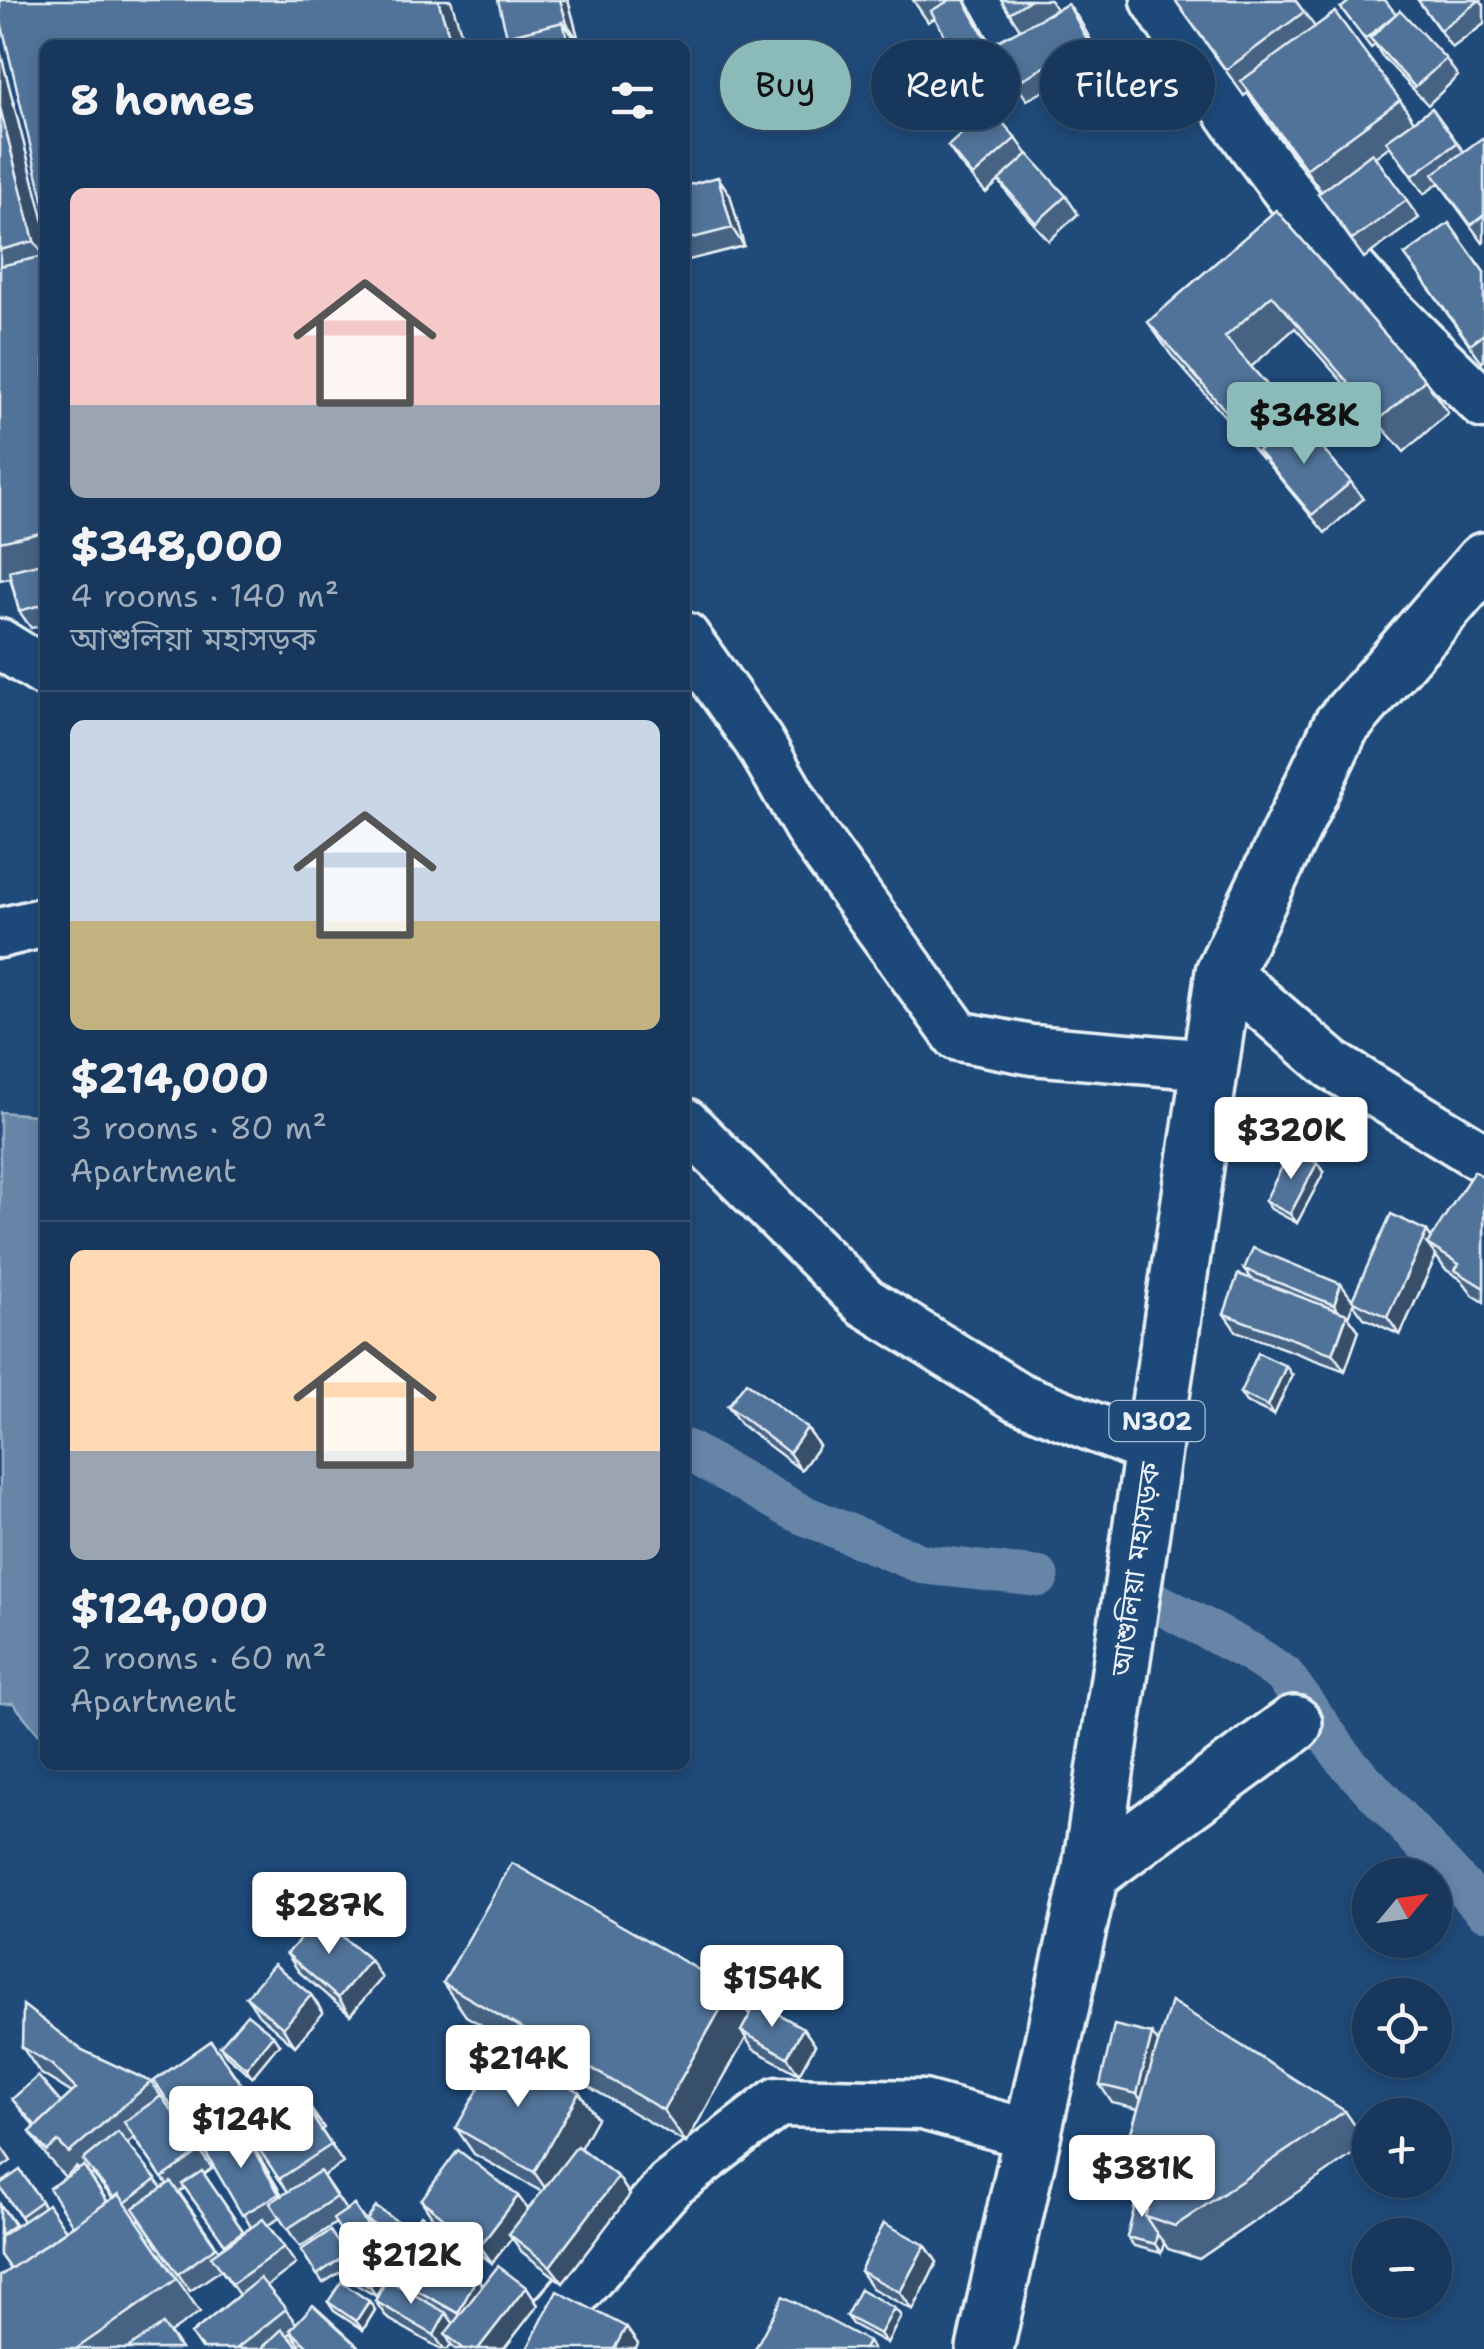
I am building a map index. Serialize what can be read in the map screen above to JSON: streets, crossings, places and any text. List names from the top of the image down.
{
  "streets": {
    "highway": ["N302", "আশুলিয়া মহাসড়ক"]
  },
  "north": "top right",
  "page": {
    "chip": ["Buy", "Rent", "Filters"],
    "heading": "8 homes",
    "list": [
      {
        "name": "$348,000",
        "note": "4 rooms · 140 m² · আশুলিয়া মহাসড়ক"
      },
      {
        "name": "$214,000",
        "note": "3 rooms · 80 m² · Apartment"
      },
      {
        "name": "$124,000",
        "note": "2 rooms · 60 m² · Apartment"
      }
    ],
    "price": [
      "$348K",
      "$320K",
      "$287K",
      "$154K",
      "$214K",
      "$124K",
      "$381K",
      "$212K"
    ],
    "map_buttons": ["+", "−"]
  }
}
